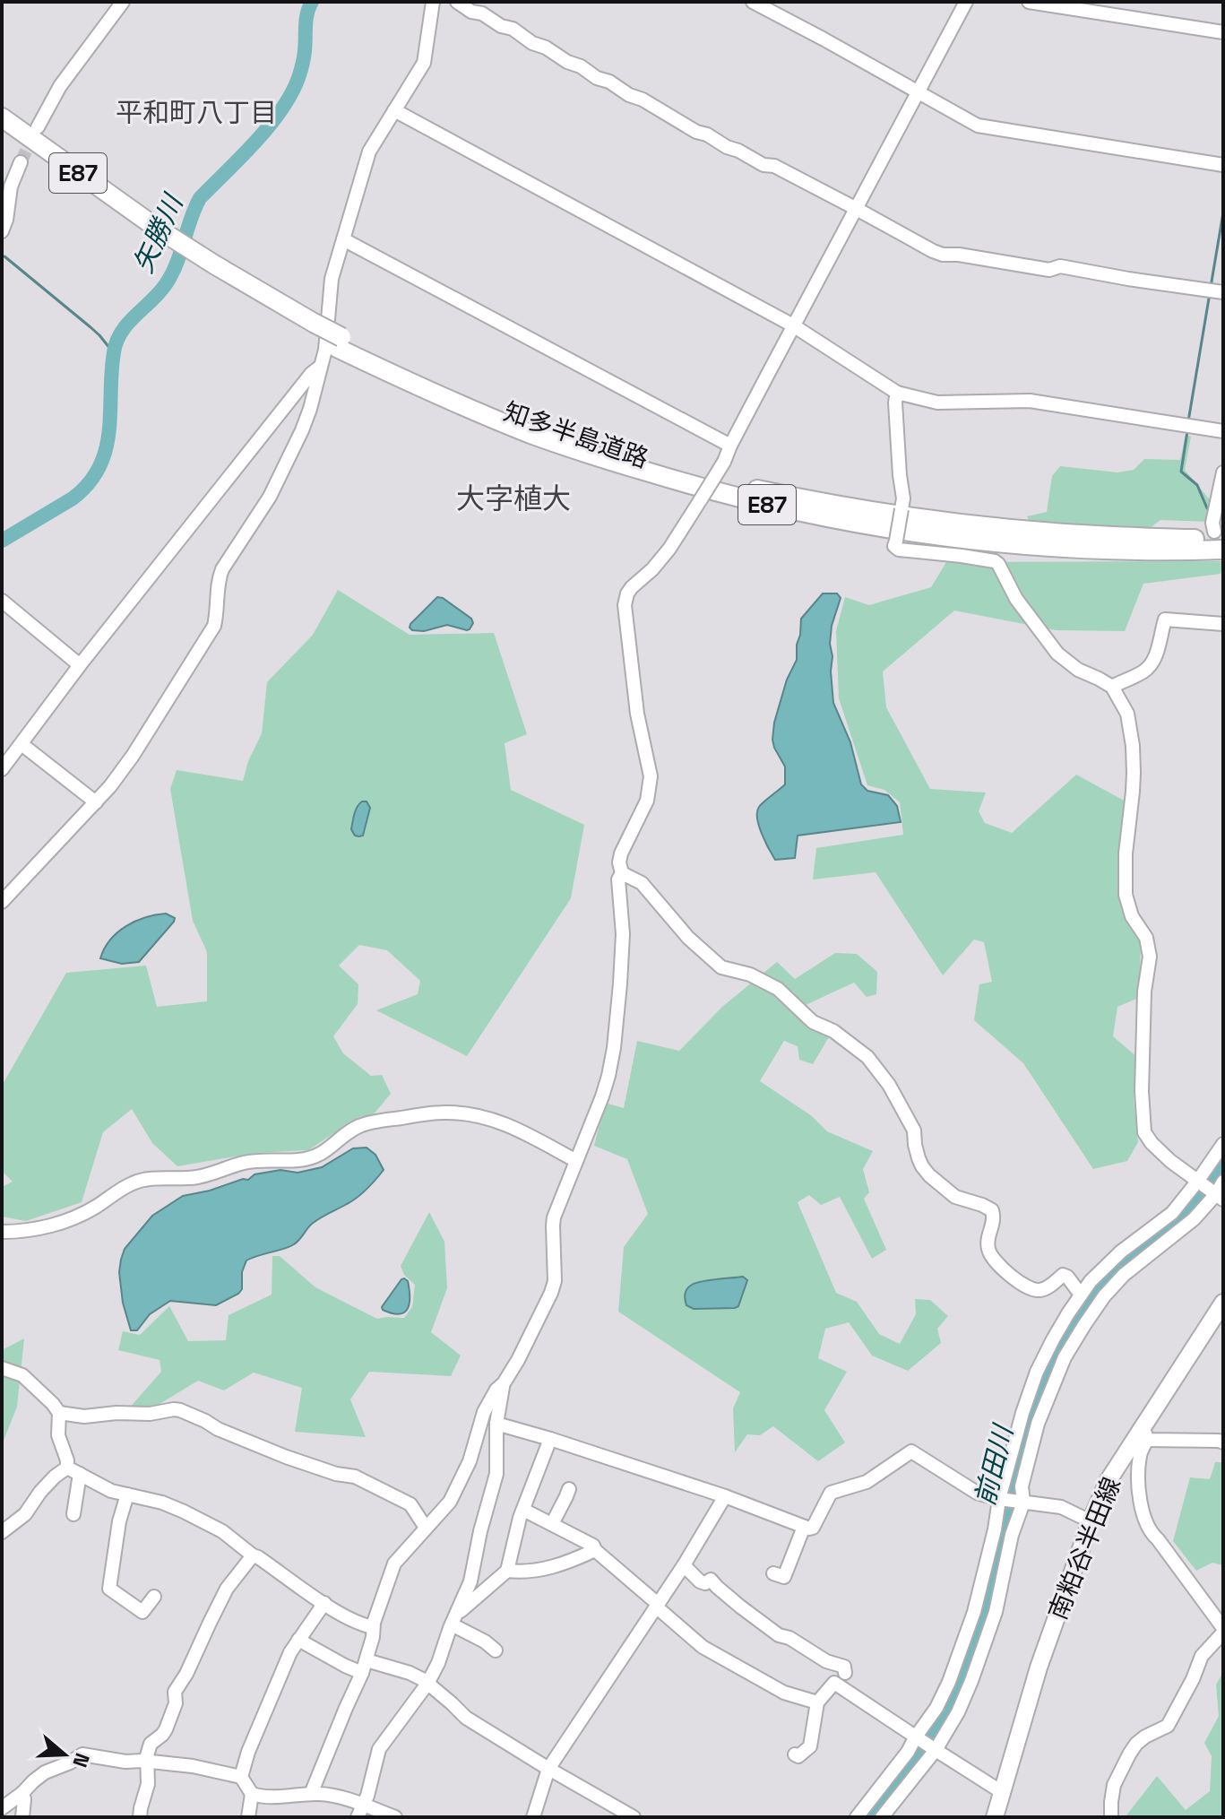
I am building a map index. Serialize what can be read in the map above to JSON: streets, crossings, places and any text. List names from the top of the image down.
{
  "streets": {
    "highway": ["E87", "知多半島道路"],
    "main road": ["南粕谷半田線"]
  },
  "districts": ["平和町八丁目", "大字植大"],
  "water": ["矢勝川", "前田川"],
  "north": "right"
}
